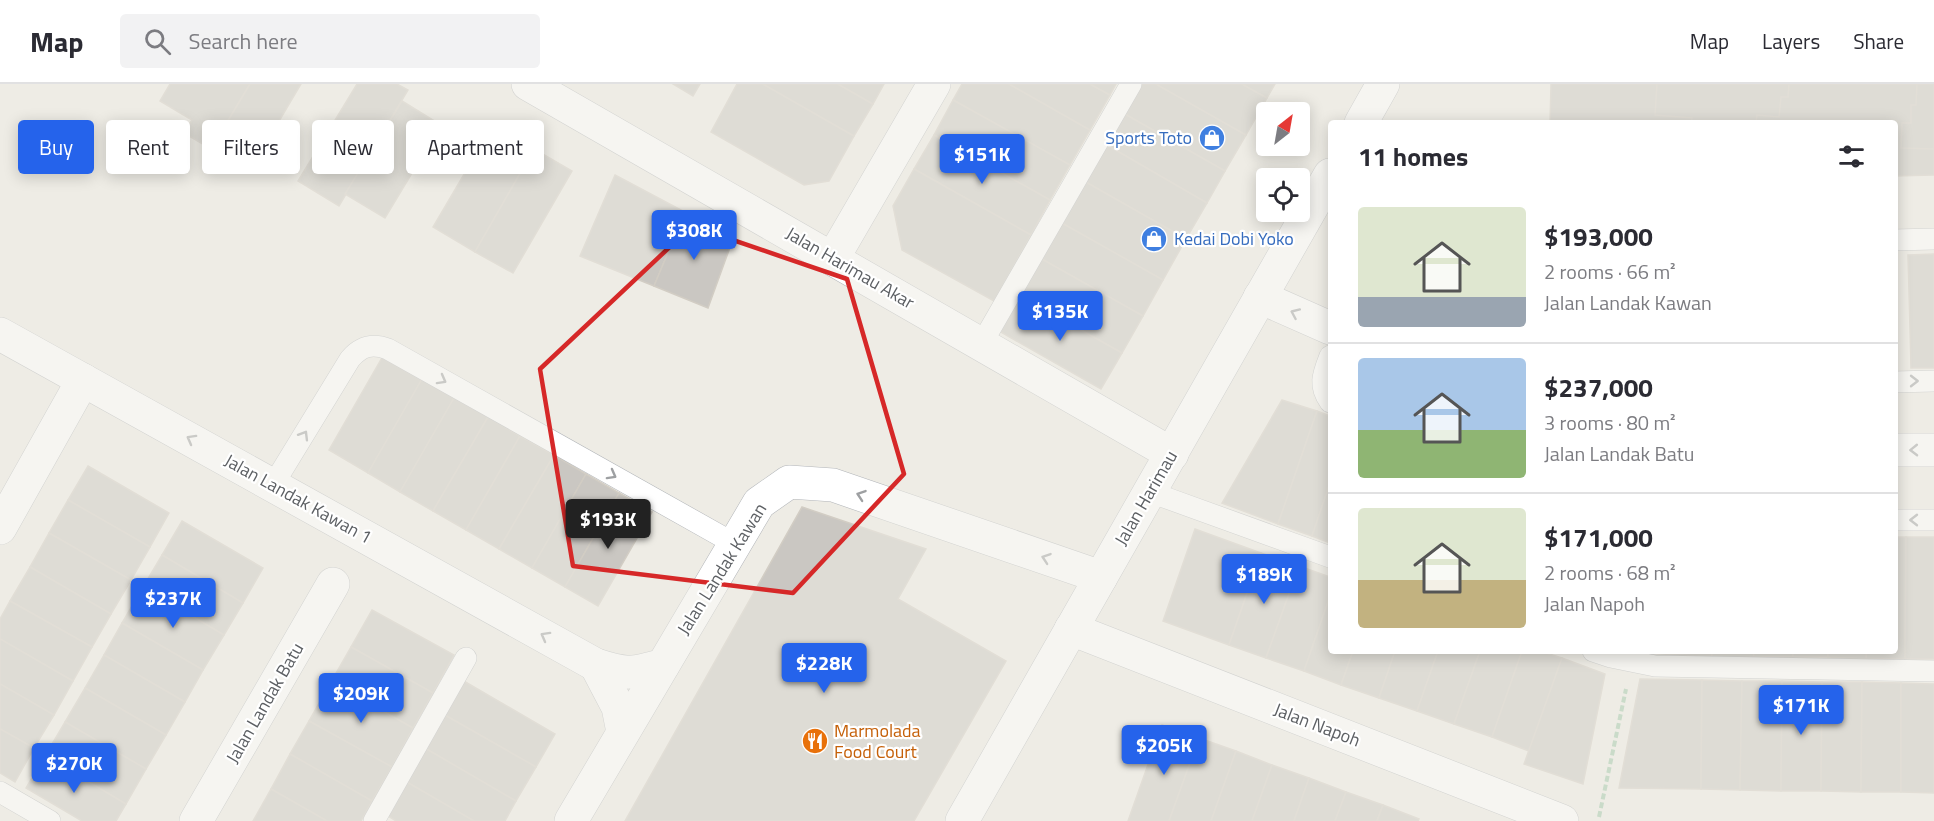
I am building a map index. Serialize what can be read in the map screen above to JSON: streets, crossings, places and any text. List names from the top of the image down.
{
  "streets": {
    "street": [
      "Jalan Harimau Akar",
      "Jalan Harimau",
      "Jalan Landak Kawan 1",
      "Jalan Landak Kawan",
      "Jalan Landak Batu",
      "Jalan Napoh"
    ]
  },
  "crossings": [
    ["Jalan Harimau Akar", "Jalan Harimau"],
    ["Jalan Harimau", "Jalan Landak Kawan"],
    ["Jalan Harimau", "Jalan Napoh"],
    ["Jalan Landak Kawan 1", "Jalan Landak Kawan"]
  ],
  "one_way": ["Jalan Landak Kawan 1", "Jalan Landak Kawan"],
  "places": {
    "shop": ["Sports Toto", "Kedai Dobi Yoko"],
    "restaurant": ["Marmolada Food Court"]
  },
  "north": "top right",
  "page": {
    "header": "Map",
    "search": "Search here",
    "nav": ["Map", "Layers", "Share"],
    "chip": [
      "Buy",
      "Rent",
      "Filters",
      "New",
      "Apartment"
    ],
    "heading": "11 homes",
    "price": [
      "$151K",
      "$308K",
      "$135K",
      "$193K",
      "$189K",
      "$237K",
      "$228K",
      "$209K",
      "$171K",
      "$205K",
      "$270K"
    ],
    "list": [
      {
        "name": "$193,000",
        "note": "2 rooms · 66 m² · Jalan Landak Kawan"
      },
      {
        "name": "$237,000",
        "note": "3 rooms · 80 m² · Jalan Landak Batu"
      },
      {
        "name": "$171,000",
        "note": "2 rooms · 68 m² · Jalan Napoh"
      }
    ]
  }
}
